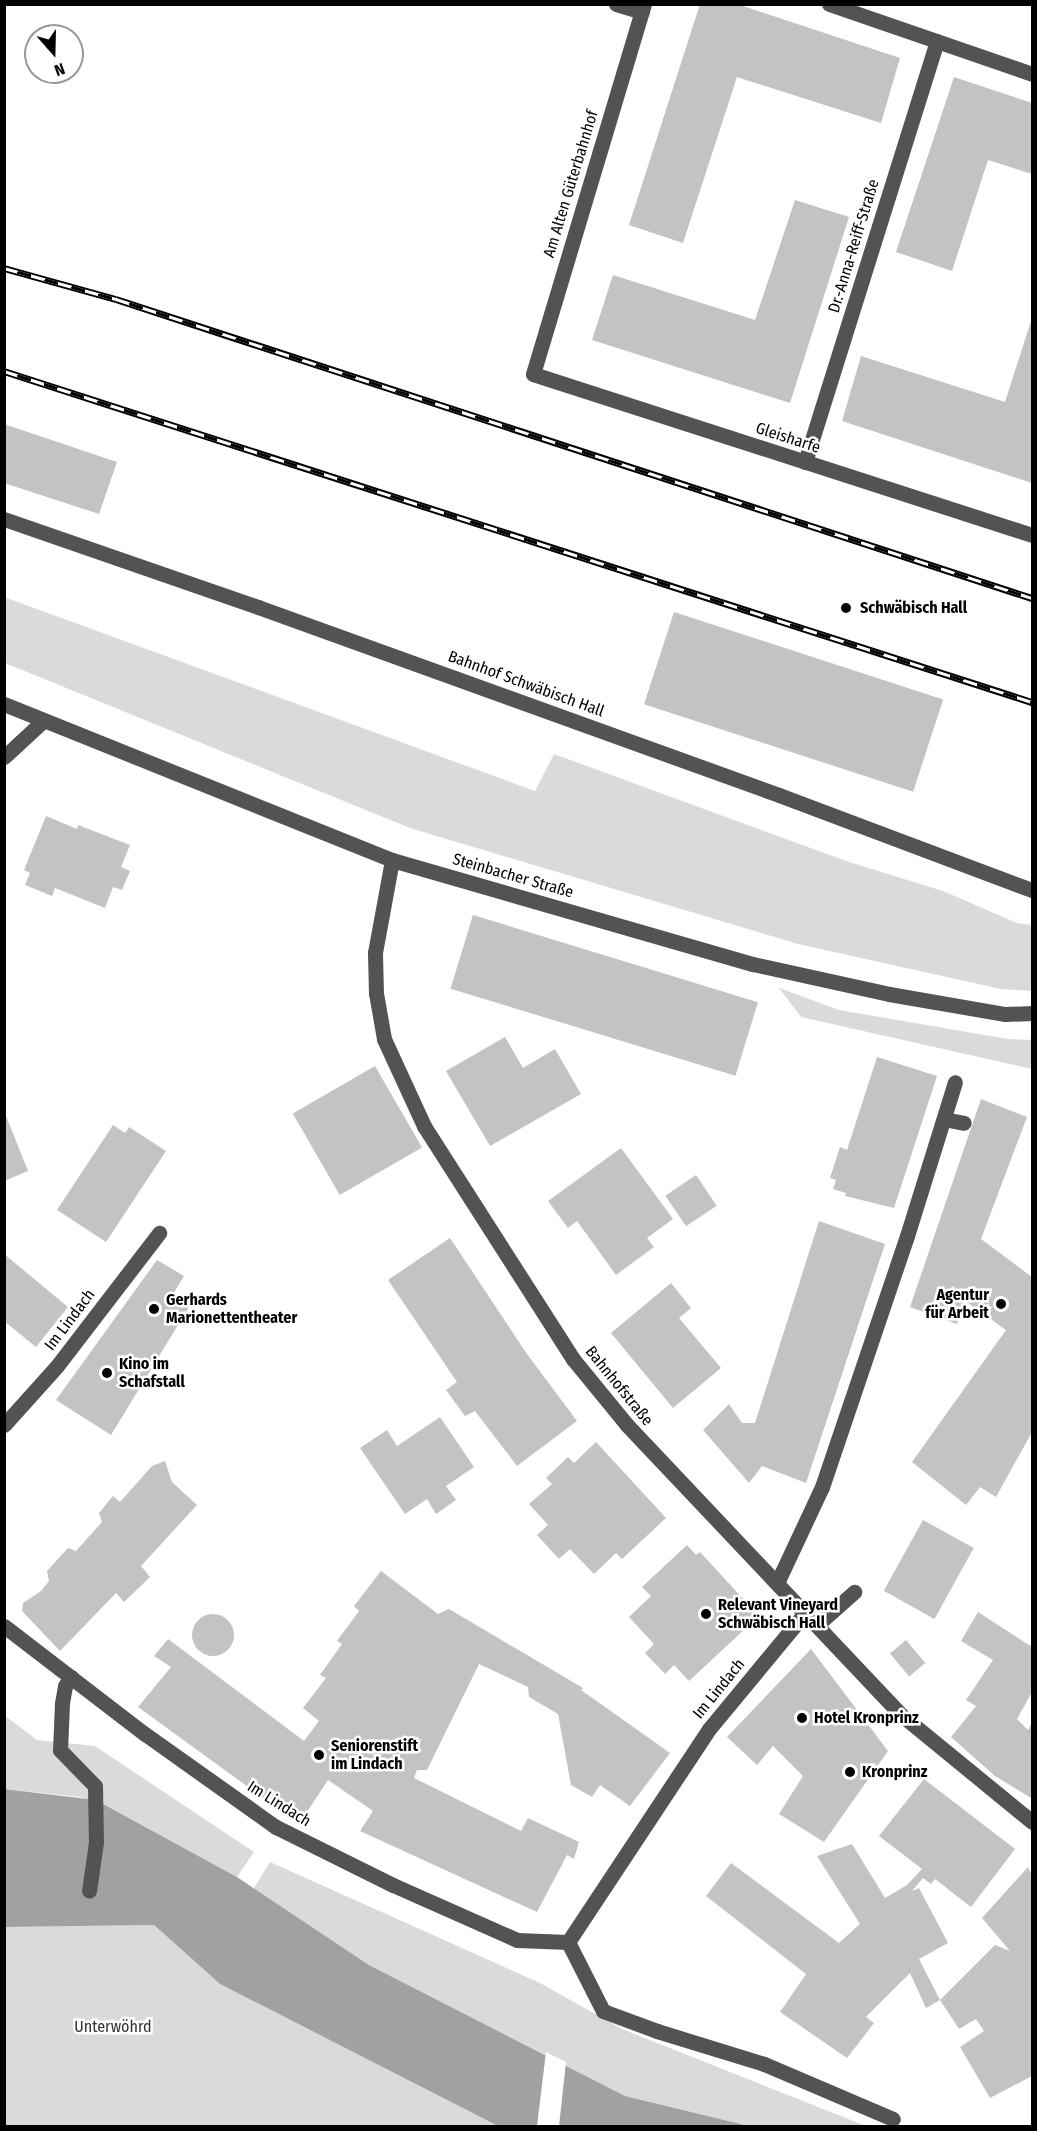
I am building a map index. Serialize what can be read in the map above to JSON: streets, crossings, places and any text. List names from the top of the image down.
{
  "streets": {
    "street": [
      "Am Alten Güterbahnhof",
      "Dr.-Anna-Reiff-Straße",
      "Gleisharfe",
      "Bahnhof Schwäbisch Hall",
      "Steinbacher Straße",
      "Im Lindach",
      "Bahnhofstraße"
    ]
  },
  "crossings": [
    ["Am Alten Güterbahnhof", "Gleisharfe"],
    ["Dr.-Anna-Reiff-Straße", "Gleisharfe"],
    ["Steinbacher Straße", "Bahnhofstraße"],
    ["Im Lindach", "Bahnhofstraße"]
  ],
  "parks": ["Unterwöhrd"],
  "places": [
    "Schwäbisch Hall",
    "Agentur für Arbeit",
    "Gerhards Marionettentheater",
    "Kino im Schafstall",
    "Relevant Vineyard Schwäbisch Hall",
    "Hotel Kronprinz",
    "Seniorenstift im Lindach",
    "Kronprinz"
  ],
  "north": "bottom"
}
